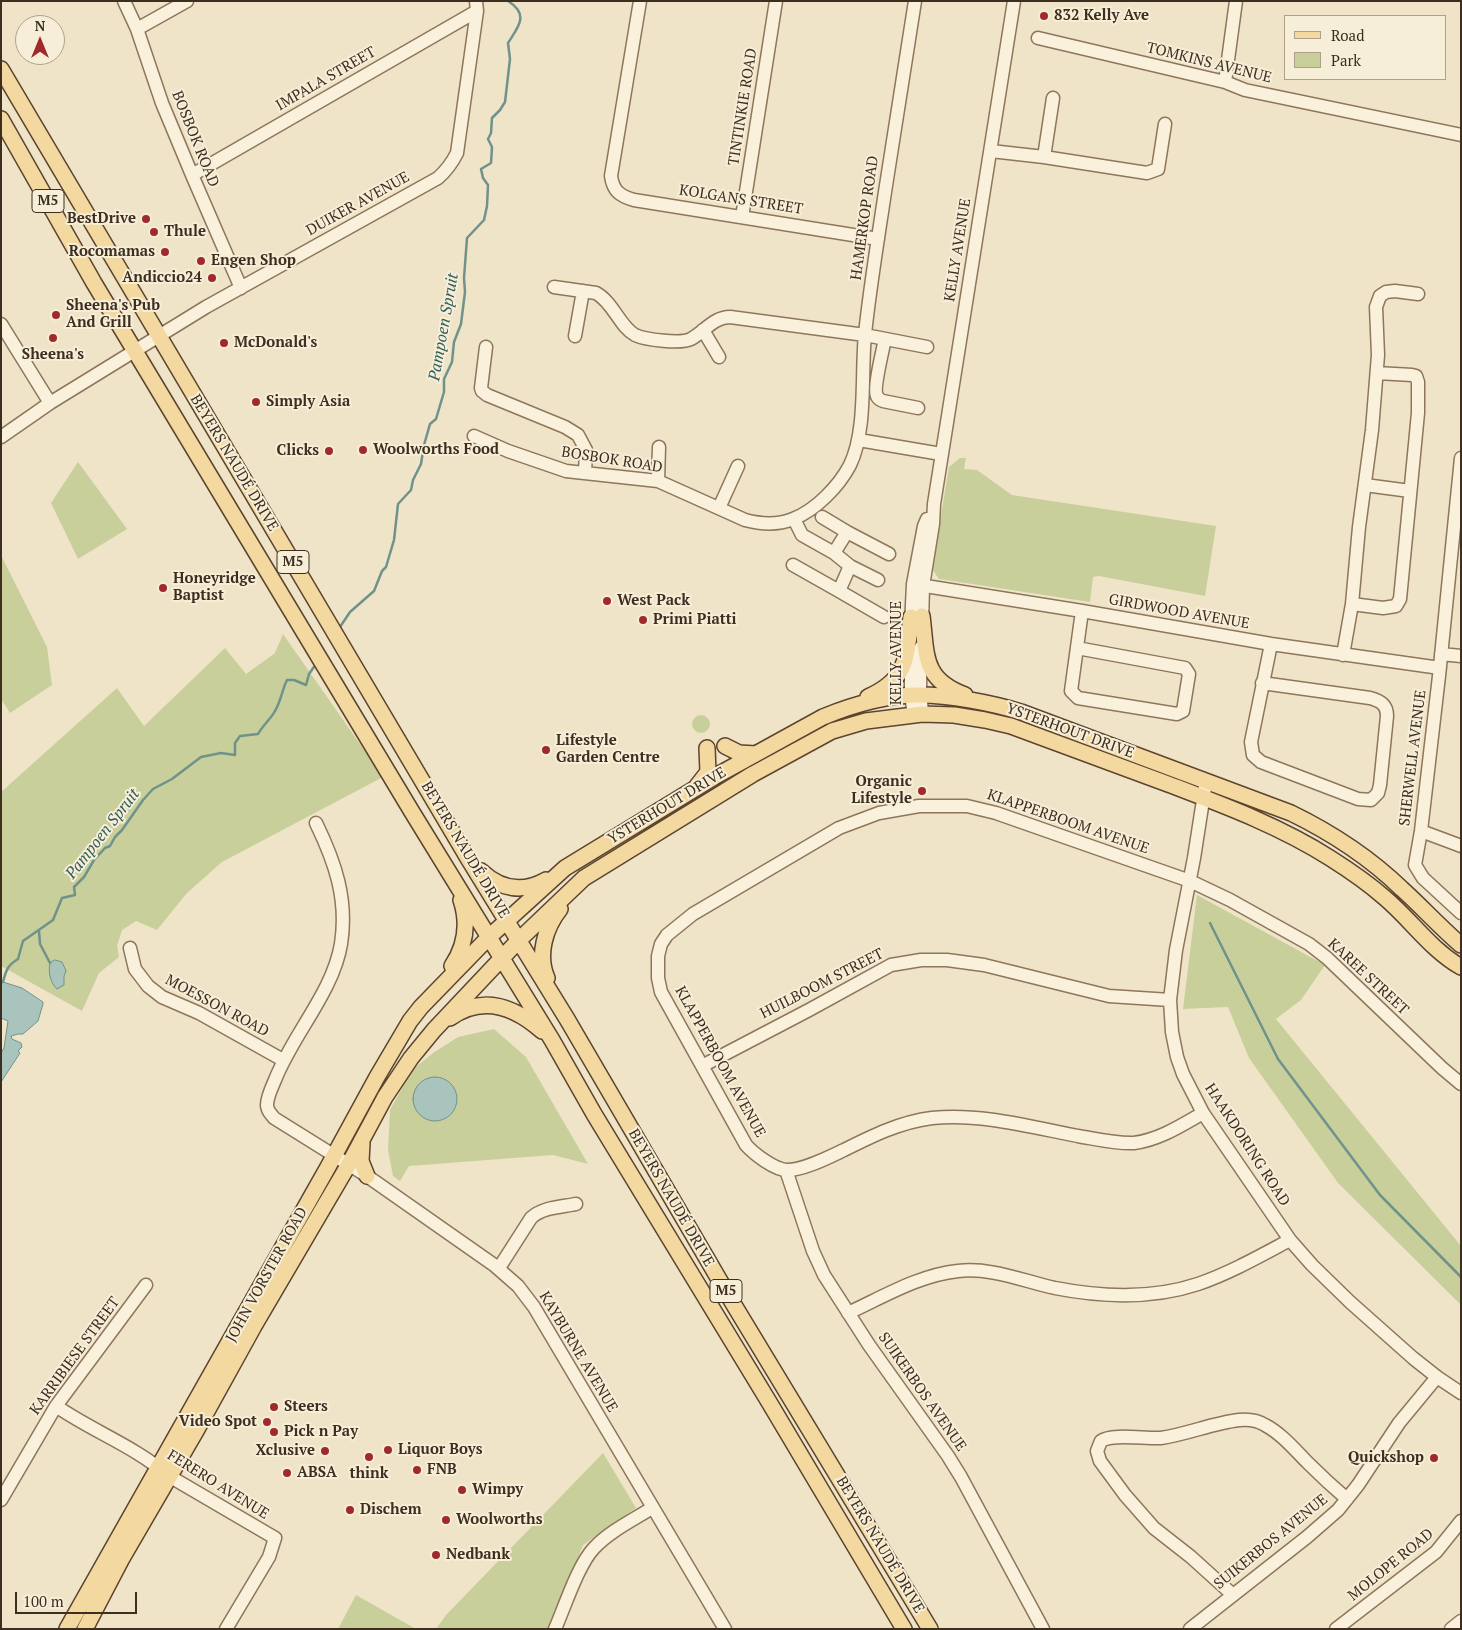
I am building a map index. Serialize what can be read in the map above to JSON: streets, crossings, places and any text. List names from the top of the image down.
{
  "streets": {
    "main road": [
      "M5",
      "BEYERS NAUDÉ DRIVE",
      "YSTERHOUT DRIVE",
      "JOHN VORSTER ROAD"
    ],
    "street": [
      "TOMKINS AVENUE",
      "IMPALA STREET",
      "TINTINKIE ROAD",
      "BOSBOK ROAD",
      "KOLGANS STREET",
      "DUIKER AVENUE",
      "HAMERKOP ROAD",
      "KELLY AVENUE",
      "GIRDWOOD AVENUE",
      "SHERWELL AVENUE",
      "KLAPPERBOOM AVENUE",
      "KAREE STREET",
      "HUILBOOM STREET",
      "MOESSON ROAD",
      "HAAKDORING ROAD",
      "KAYBURNE AVENUE",
      "KARRIBIESE STREET",
      "SUIKERBOS AVENUE",
      "FERERO AVENUE",
      "MOLOPE ROAD"
    ]
  },
  "crossings": [
    ["IMPALA STREET", "BOSBOK ROAD"],
    ["IMPALA STREET", "DUIKER AVENUE"],
    ["TINTINKIE ROAD", "KOLGANS STREET"],
    ["BOSBOK ROAD", "DUIKER AVENUE"],
    ["BOSBOK ROAD", "HAMERKOP ROAD"],
    ["KOLGANS STREET", "HAMERKOP ROAD"],
    ["DUIKER AVENUE", "BEYERS NAUDÉ DRIVE"],
    ["KELLY AVENUE", "GIRDWOOD AVENUE"],
    ["KELLY AVENUE", "YSTERHOUT DRIVE"],
    ["BEYERS NAUDÉ DRIVE", "YSTERHOUT DRIVE"],
    ["BEYERS NAUDÉ DRIVE", "JOHN VORSTER ROAD"],
    ["GIRDWOOD AVENUE", "SHERWELL AVENUE"],
    ["YSTERHOUT DRIVE", "HAAKDORING ROAD"],
    ["YSTERHOUT DRIVE", "JOHN VORSTER ROAD"],
    ["KLAPPERBOOM AVENUE", "KAREE STREET"],
    ["KLAPPERBOOM AVENUE", "HUILBOOM STREET"],
    ["KLAPPERBOOM AVENUE", "HAAKDORING ROAD"],
    ["KLAPPERBOOM AVENUE", "SUIKERBOS AVENUE"],
    ["KAREE STREET", "HAAKDORING ROAD"],
    ["HUILBOOM STREET", "HAAKDORING ROAD"],
    ["MOESSON ROAD", "KAYBURNE AVENUE"],
    ["HAAKDORING ROAD", "SUIKERBOS AVENUE"],
    ["JOHN VORSTER ROAD", "KAYBURNE AVENUE"],
    ["JOHN VORSTER ROAD", "FERERO AVENUE"],
    ["KARRIBIESE STREET", "FERERO AVENUE"]
  ],
  "water": ["Pampoen Spruit"],
  "places": [
    "832 Kelly Ave",
    "BestDrive",
    "Thule",
    "Rocomamas",
    "Engen Shop",
    "Andiccio24",
    "Sheena's Pub And Grill",
    "Sheena's",
    "McDonald's",
    "Simply Asia",
    "Woolworths Food",
    "Clicks",
    "Honeyridge Baptist",
    "West Pack",
    "Primi Piatti",
    "Lifestyle Garden Centre",
    "Organic Lifestyle",
    "Steers",
    "Video Spot",
    "Pick n Pay",
    "Liquor Boys",
    "Xclusive",
    "think",
    "Quickshop",
    "FNB",
    "ABSA",
    "Wimpy",
    "Dischem",
    "Woolworths",
    "Nedbank"
  ],
  "legend": ["Road", "Park"],
  "scale_bar": "100 m",
  "north": "top"
}
